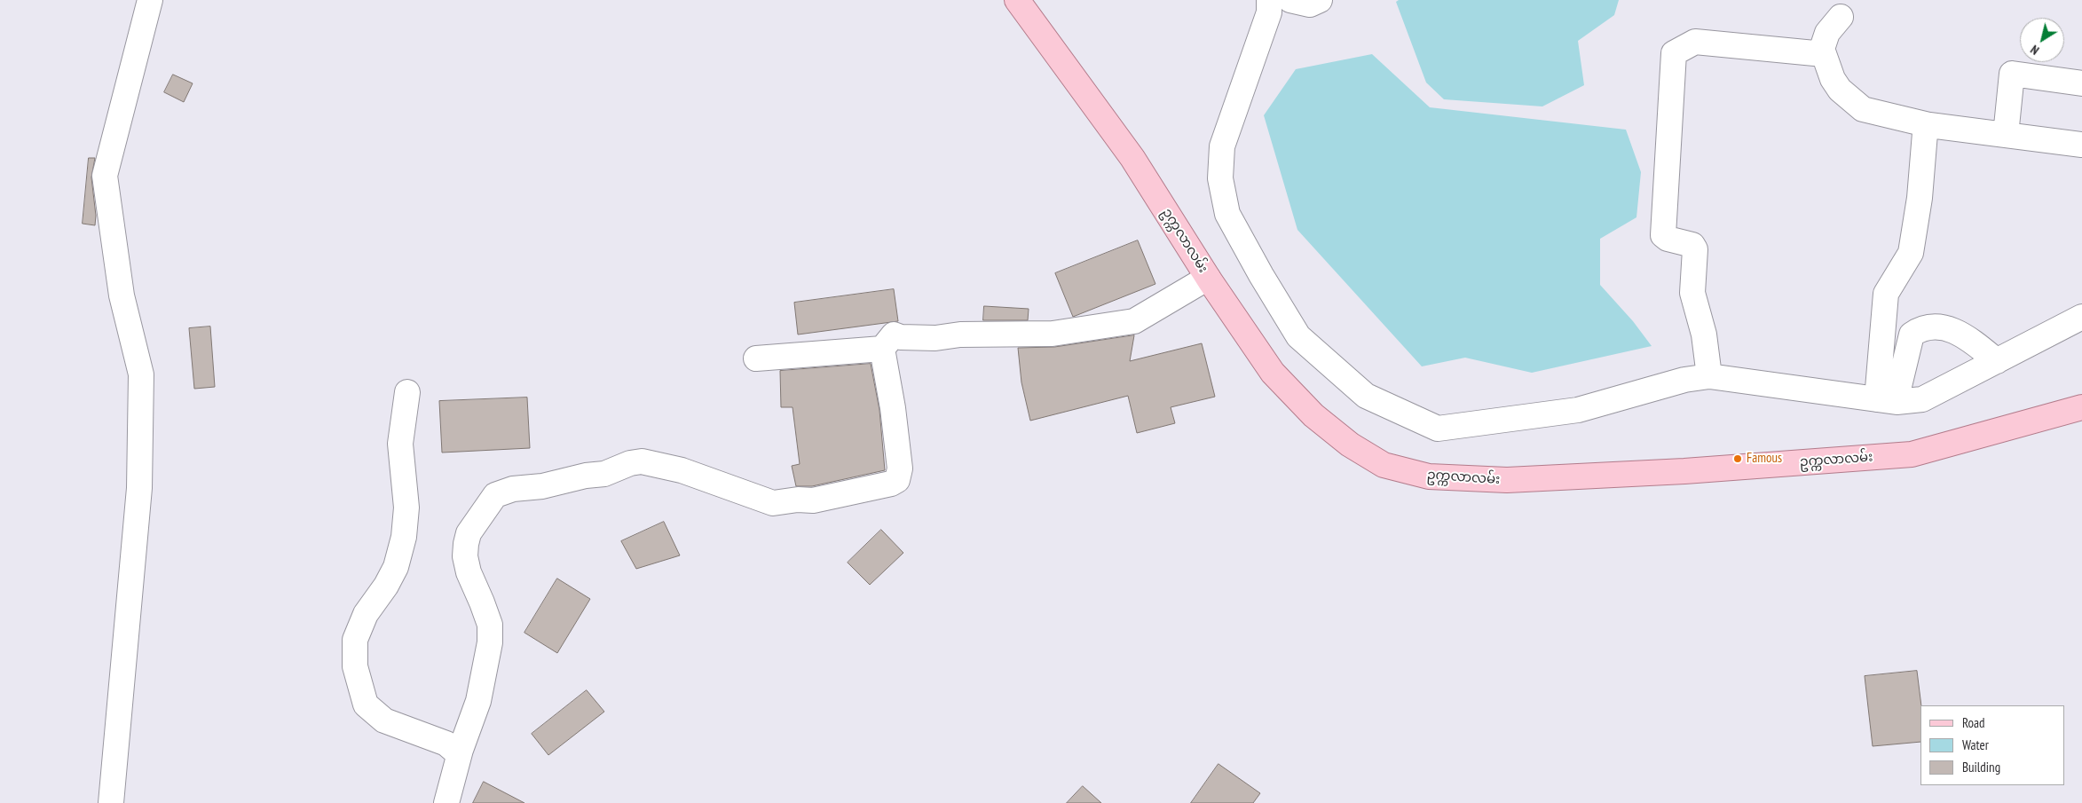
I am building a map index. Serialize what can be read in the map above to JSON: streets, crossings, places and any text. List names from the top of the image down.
{
  "streets": {
    "main road": ["ဥက္ကလာလမ်း"]
  },
  "places": ["Famous"],
  "legend": ["Road", "Water", "Building"],
  "north": "bottom left"
}
